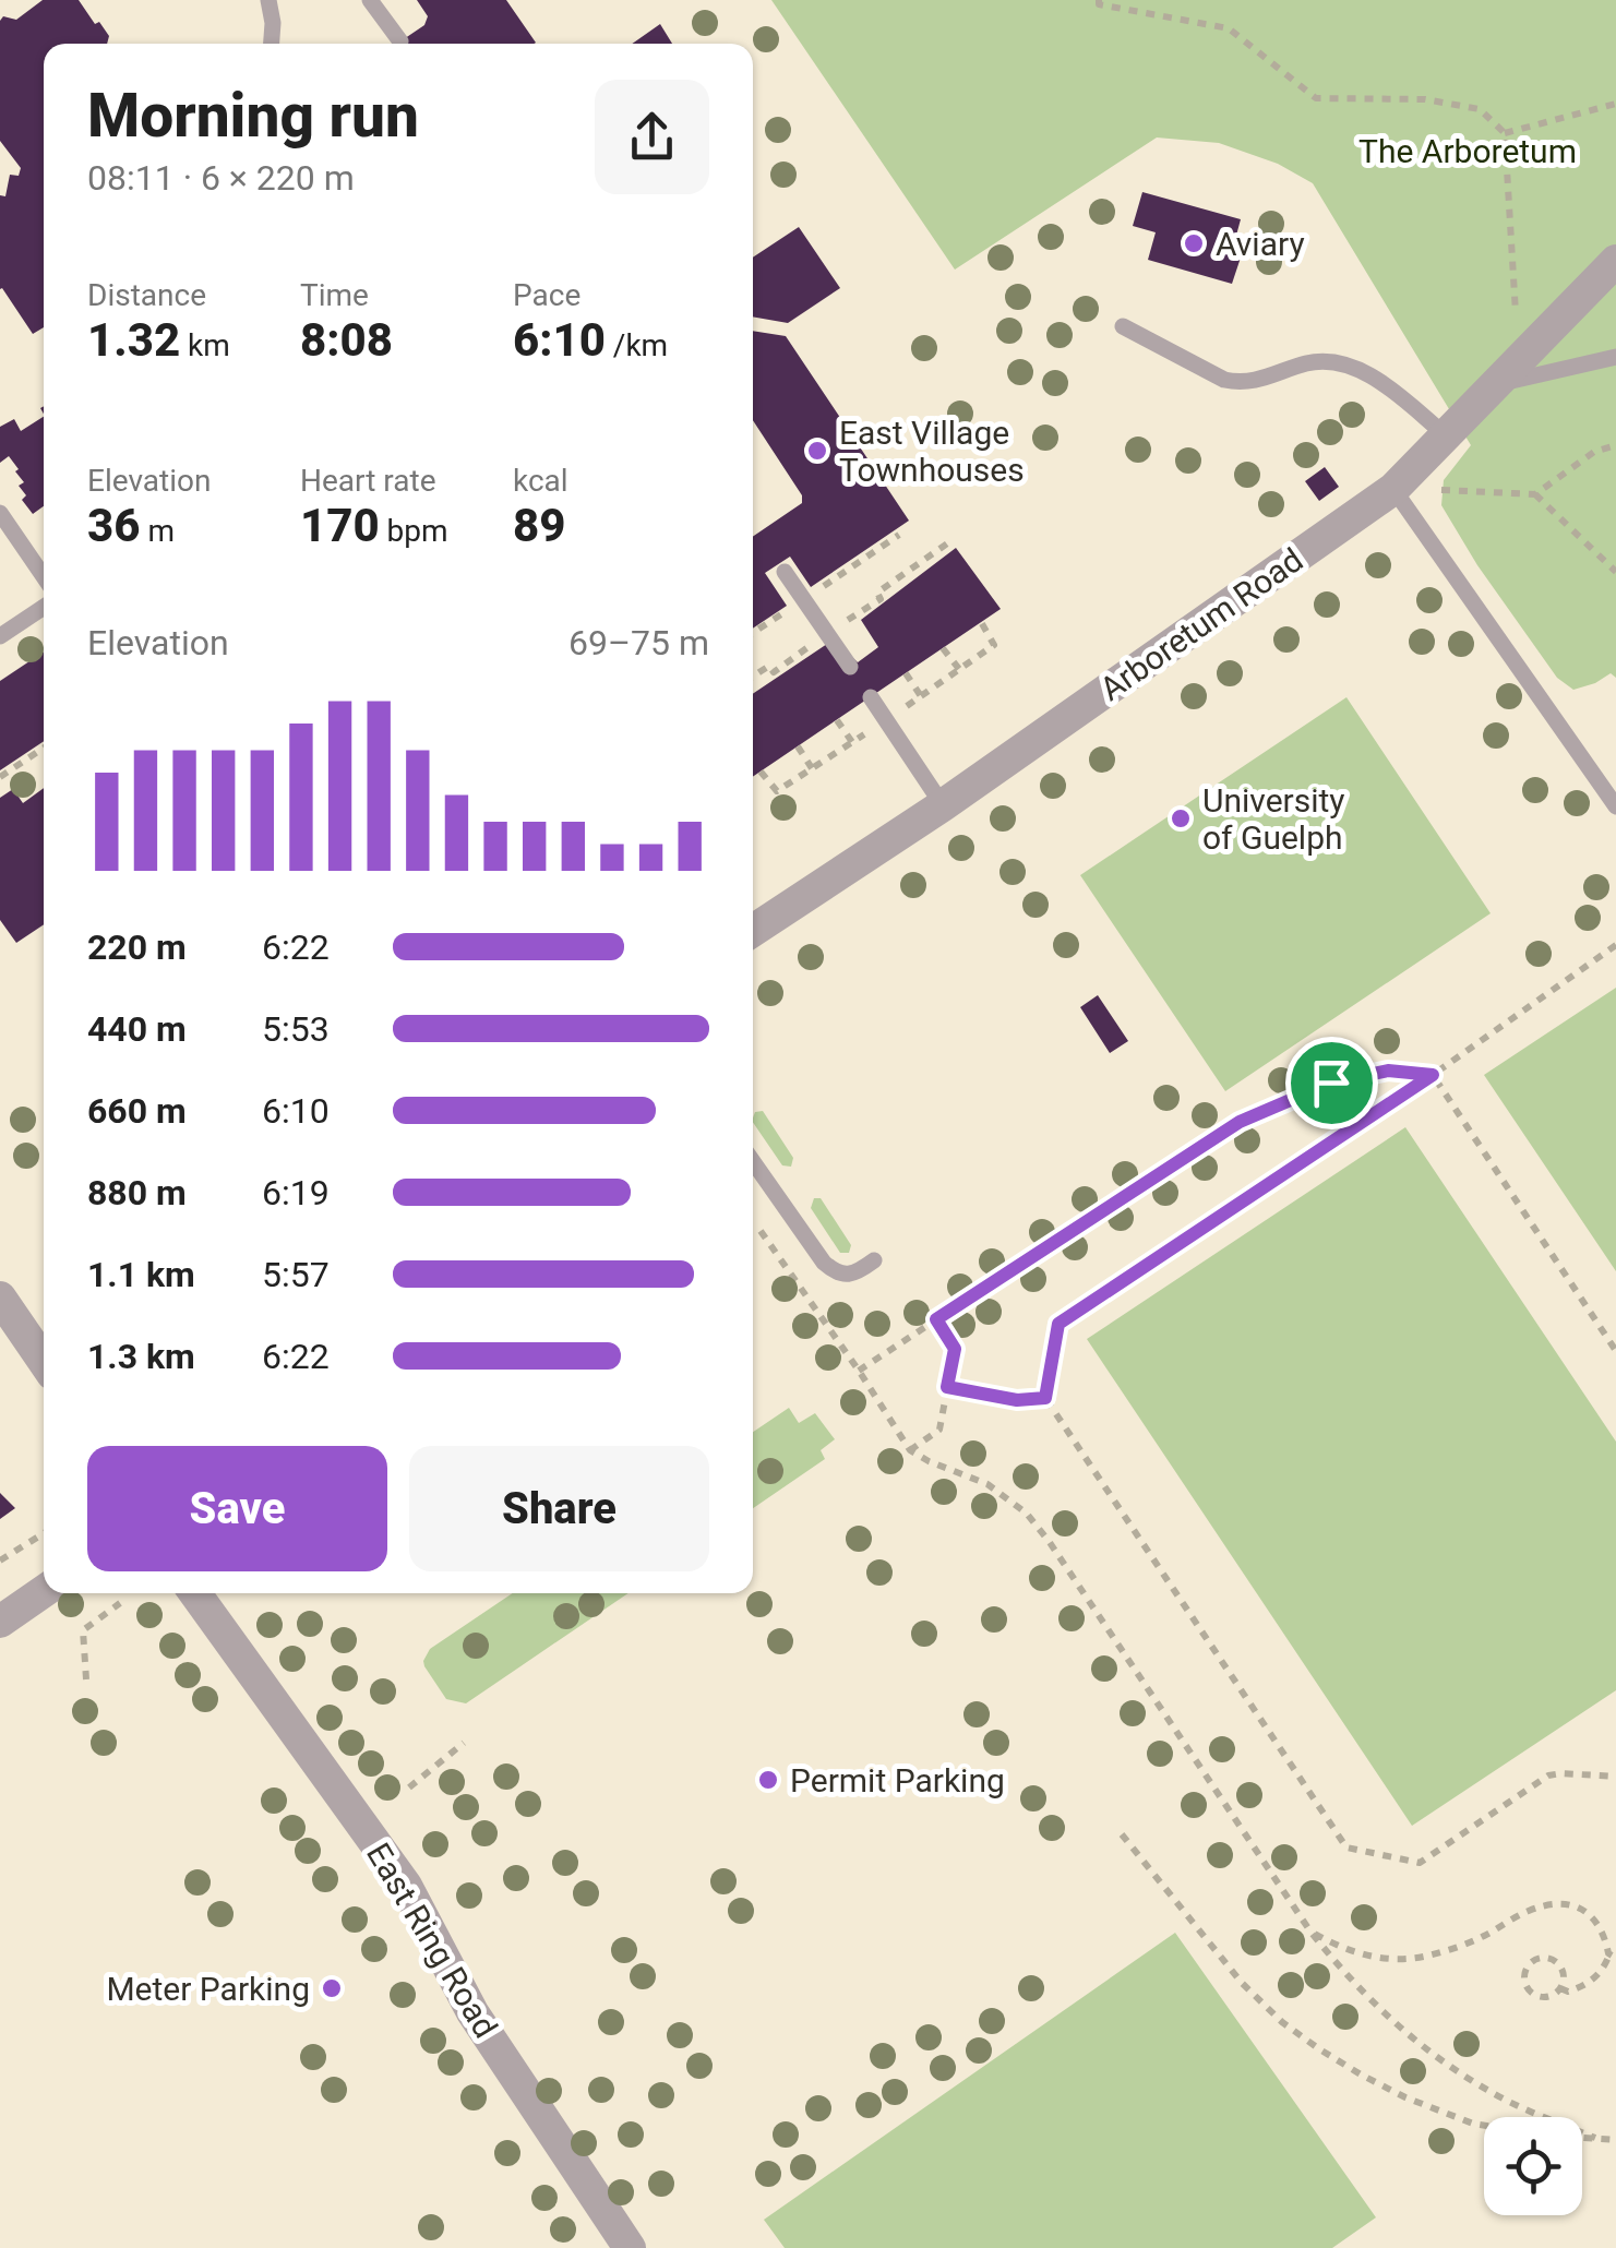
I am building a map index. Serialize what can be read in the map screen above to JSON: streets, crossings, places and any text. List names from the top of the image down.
{
  "streets": {
    "street": ["Arboretum Road", "East Ring Road"]
  },
  "parks": ["The Arboretum"],
  "places": [
    "Aviary",
    "East Village Townhouses",
    "University of Guelph",
    "Permit Parking",
    "Meter Parking"
  ],
  "page": {
    "heading": ["Morning run", "08:11 · 6 × 220 m"],
    "stats": [
      ["Distance", "1.32 km"],
      ["Time", "8:08"],
      ["Pace", "6:10 /km"],
      ["Elevation", "36 m"],
      ["Heart rate", "170 bpm"],
      ["kcal", "89"]
    ],
    "chart": ["Elevation", "69–75 m"],
    "list": [
      {
        "name": "220 m",
        "note": "6:22"
      },
      {
        "name": "440 m",
        "note": "5:53"
      },
      {
        "name": "660 m",
        "note": "6:10"
      },
      {
        "name": "880 m",
        "note": "6:19"
      },
      {
        "name": "1.1 km",
        "note": "5:57"
      },
      {
        "name": "1.3 km",
        "note": "6:22"
      }
    ],
    "buttons": ["Save", "Share"]
  }
}
